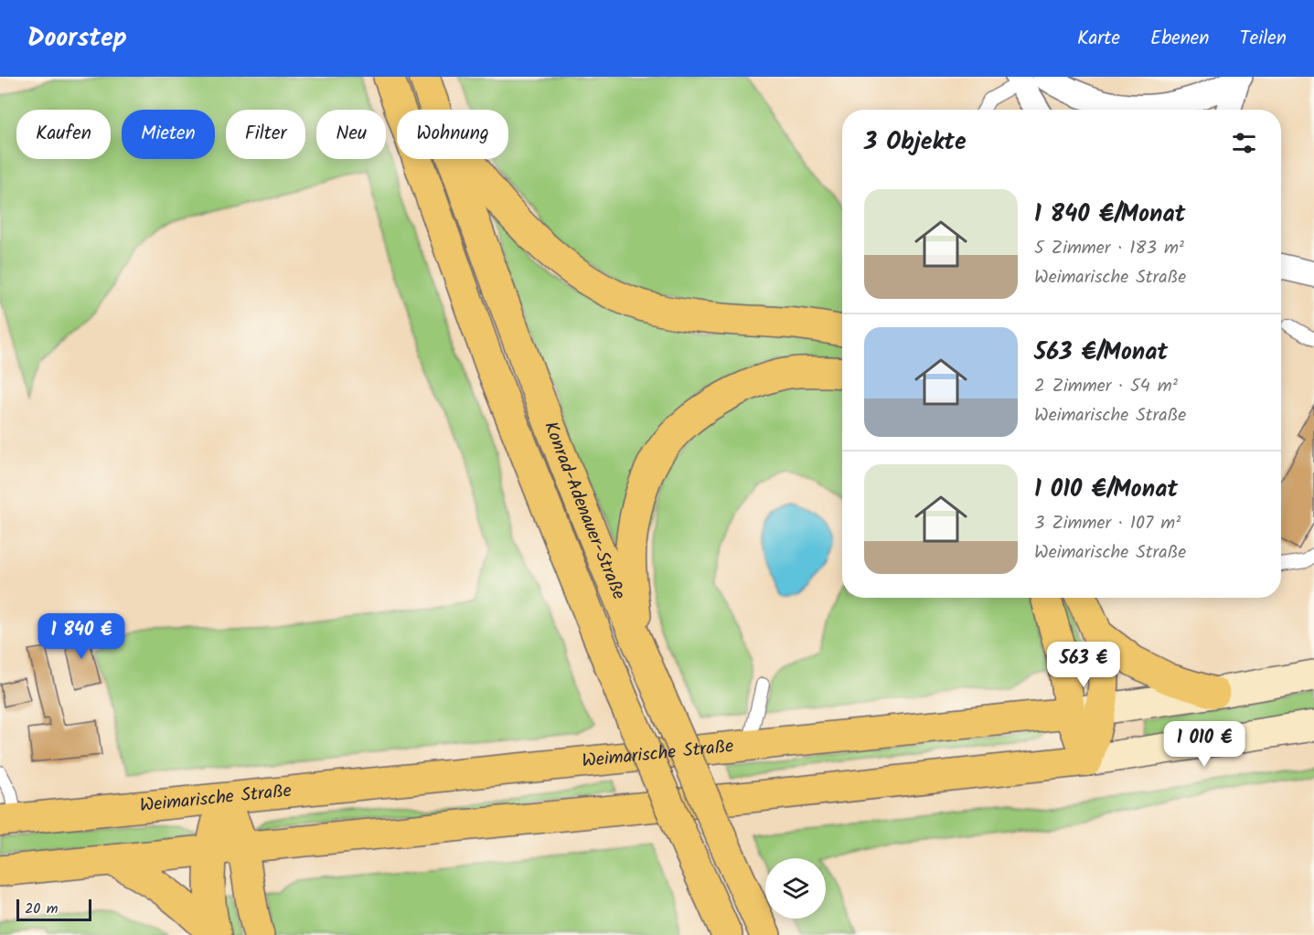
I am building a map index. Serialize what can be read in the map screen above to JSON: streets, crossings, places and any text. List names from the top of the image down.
{
  "streets": {
    "main road": ["Konrad-Adenauer-Straße", "Weimarische Straße"]
  },
  "scale_bar": "20 m",
  "page": {
    "header": "Doorstep",
    "nav": ["Karte", "Ebenen", "Teilen"],
    "chip": [
      "Kaufen",
      "Mieten",
      "Filter",
      "Neu",
      "Wohnung"
    ],
    "heading": "3 Objekte",
    "list": [
      {
        "name": "1 840 €/Monat",
        "note": "5 Zimmer · 183 m² · Weimarische Straße"
      },
      {
        "name": "563 €/Monat",
        "note": "2 Zimmer · 54 m² · Weimarische Straße"
      },
      {
        "name": "1 010 €/Monat",
        "note": "3 Zimmer · 107 m² · Weimarische Straße"
      }
    ],
    "price": ["1 840 €", "563 €", "1 010 €"],
    "scale": "20 m"
  }
}
